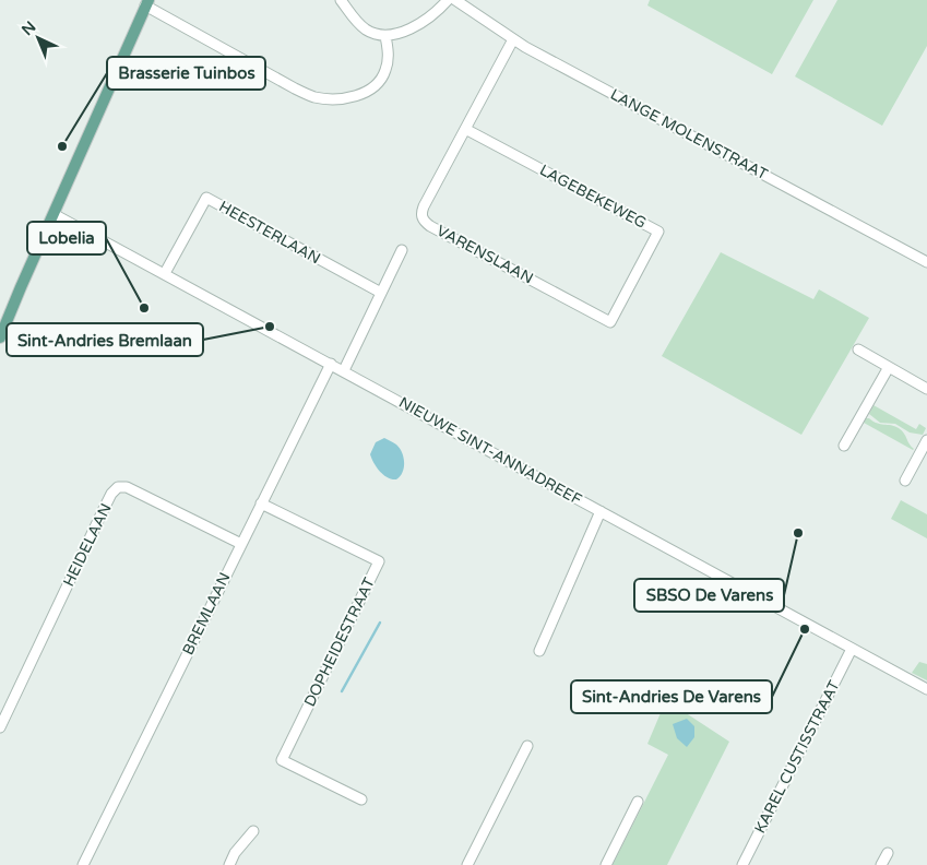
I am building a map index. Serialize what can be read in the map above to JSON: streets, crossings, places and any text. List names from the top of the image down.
{
  "streets": {
    "street": [
      "LANGE MOLENSTRAAT",
      "LAGEBEKEWEG",
      "HEESTERLAAN",
      "VARENSLAAN",
      "NIEUWE SINT-ANNADREEF",
      "HEIDELAAN",
      "BREMLAAN",
      "DOPHEIDESTRAAT",
      "KAREL CUSTISSTRAAT"
    ]
  },
  "crossings": [
    ["LANGE MOLENSTRAAT", "VARENSLAAN"],
    ["LAGEBEKEWEG", "VARENSLAAN"],
    ["HEESTERLAAN", "NIEUWE SINT-ANNADREEF"],
    ["NIEUWE SINT-ANNADREEF", "BREMLAAN"],
    ["NIEUWE SINT-ANNADREEF", "KAREL CUSTISSTRAAT"],
    ["HEIDELAAN", "BREMLAAN"],
    ["BREMLAAN", "DOPHEIDESTRAAT"]
  ],
  "places": [
    "Brasserie Tuinbos",
    "Lobelia",
    "Sint-Andries Bremlaan",
    "SBSO De Varens",
    "Sint-Andries De Varens"
  ],
  "north": "top left"
}
